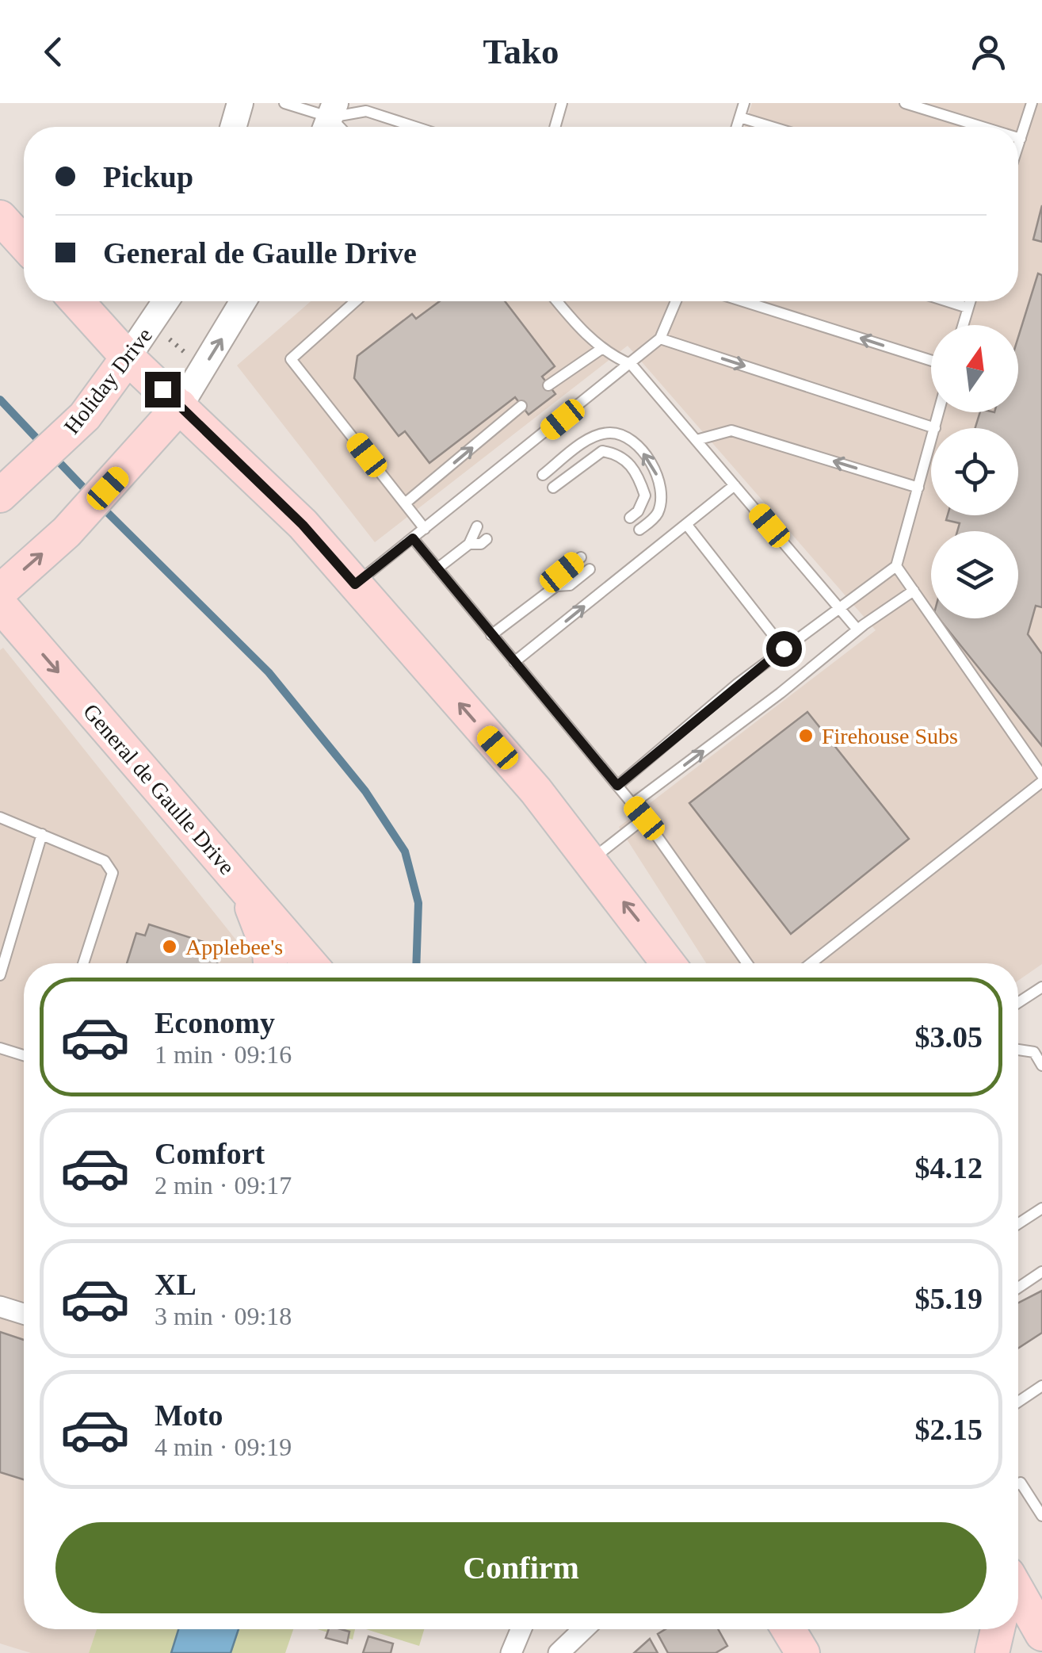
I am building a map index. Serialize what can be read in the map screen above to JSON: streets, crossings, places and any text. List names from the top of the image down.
{
  "streets": {
    "main road": ["Holiday Drive", "General de Gaulle Drive"]
  },
  "places": ["Firehouse Subs", "Applebee's"],
  "north": "top",
  "page": {
    "header": "Tako",
    "banner": ["Pickup", "General de Gaulle Drive"],
    "list": [
      {
        "name": "Economy",
        "note": "1 min · 09:16",
        "value": "$3.05"
      },
      {
        "name": "Comfort",
        "note": "2 min · 09:17",
        "value": "$4.12"
      },
      {
        "name": "XL",
        "note": "3 min · 09:18",
        "value": "$5.19"
      },
      {
        "name": "Moto",
        "note": "4 min · 09:19",
        "value": "$2.15"
      }
    ],
    "buttons": "Confirm"
  }
}
